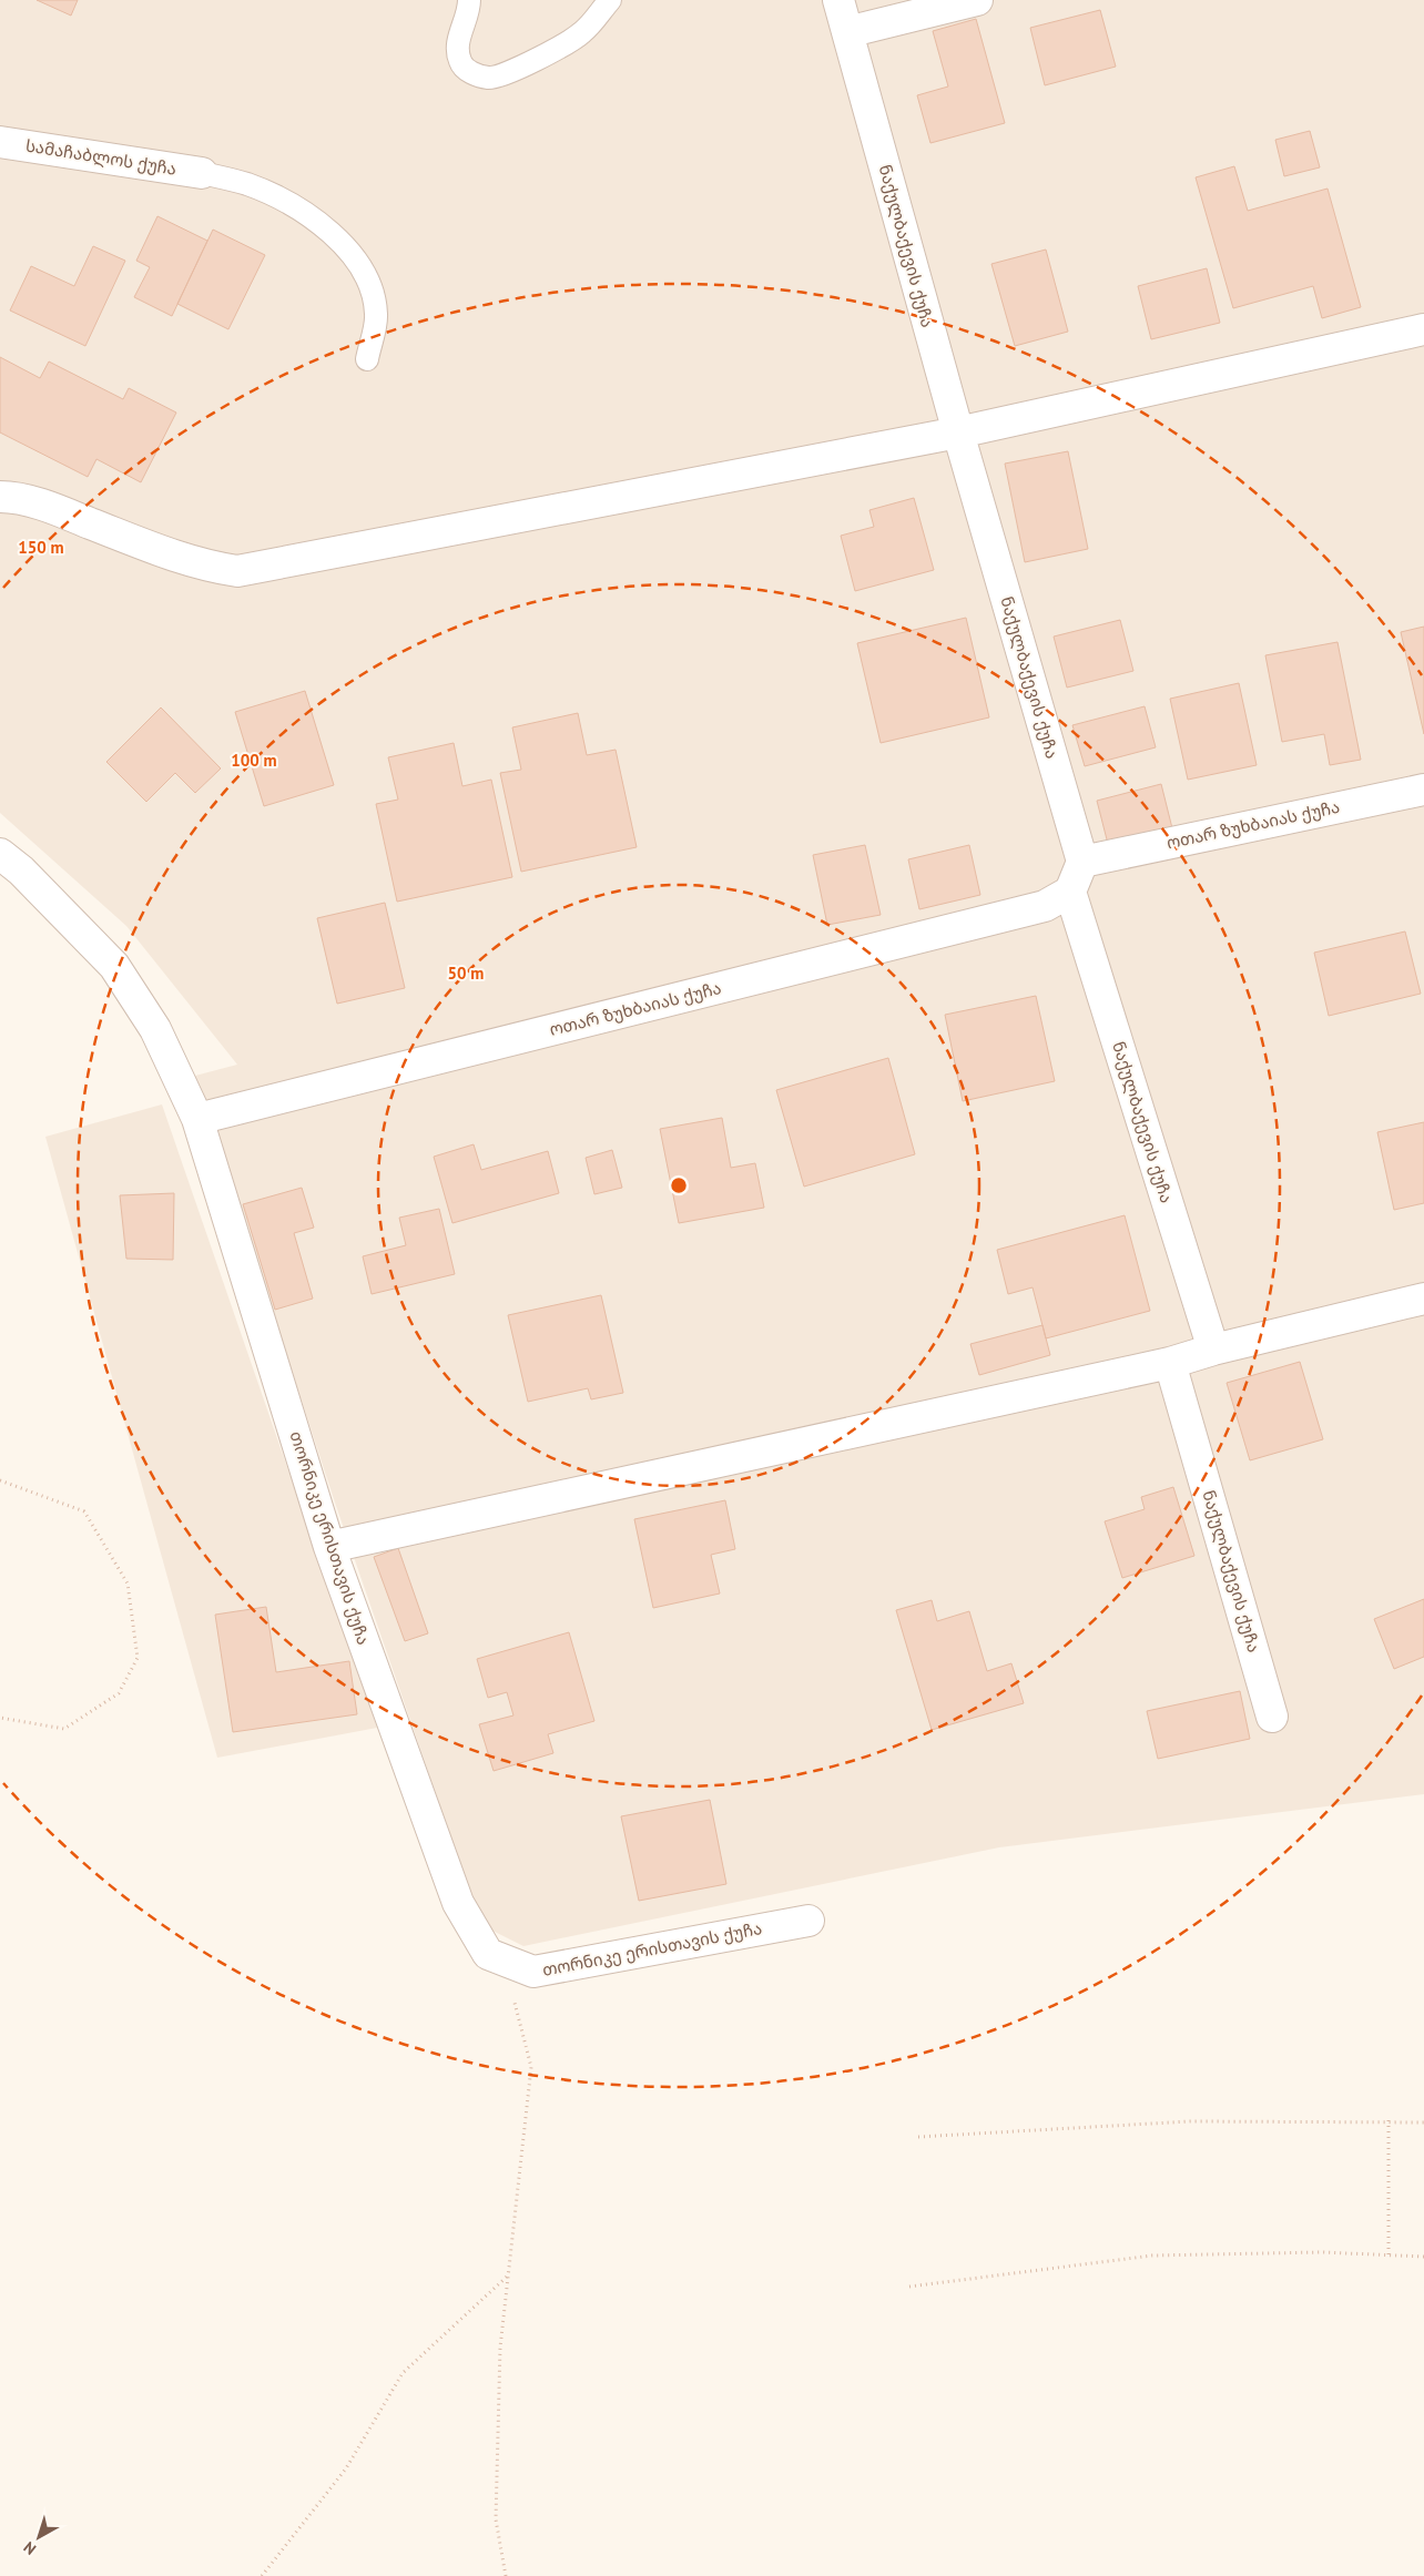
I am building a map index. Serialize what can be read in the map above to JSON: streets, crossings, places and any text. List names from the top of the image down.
{
  "streets": {
    "street": [
      "სამაჩაბლოს ქუჩა",
      "ნაქულბაქევის ქუჩა",
      "ოთარ ზუხბაიას ქუჩა",
      "თორნიკე ერისთავის ქუჩა"
    ]
  },
  "crossings": [
    ["ნაქულბაქევის ქუჩა", "ოთარ ზუხბაიას ქუჩა"],
    ["ოთარ ზუხბაიას ქუჩა", "თორნიკე ერისთავის ქუჩა"]
  ],
  "north": "bottom left",
  "rings": ["150 m", "100 m", "50 m"]
}
